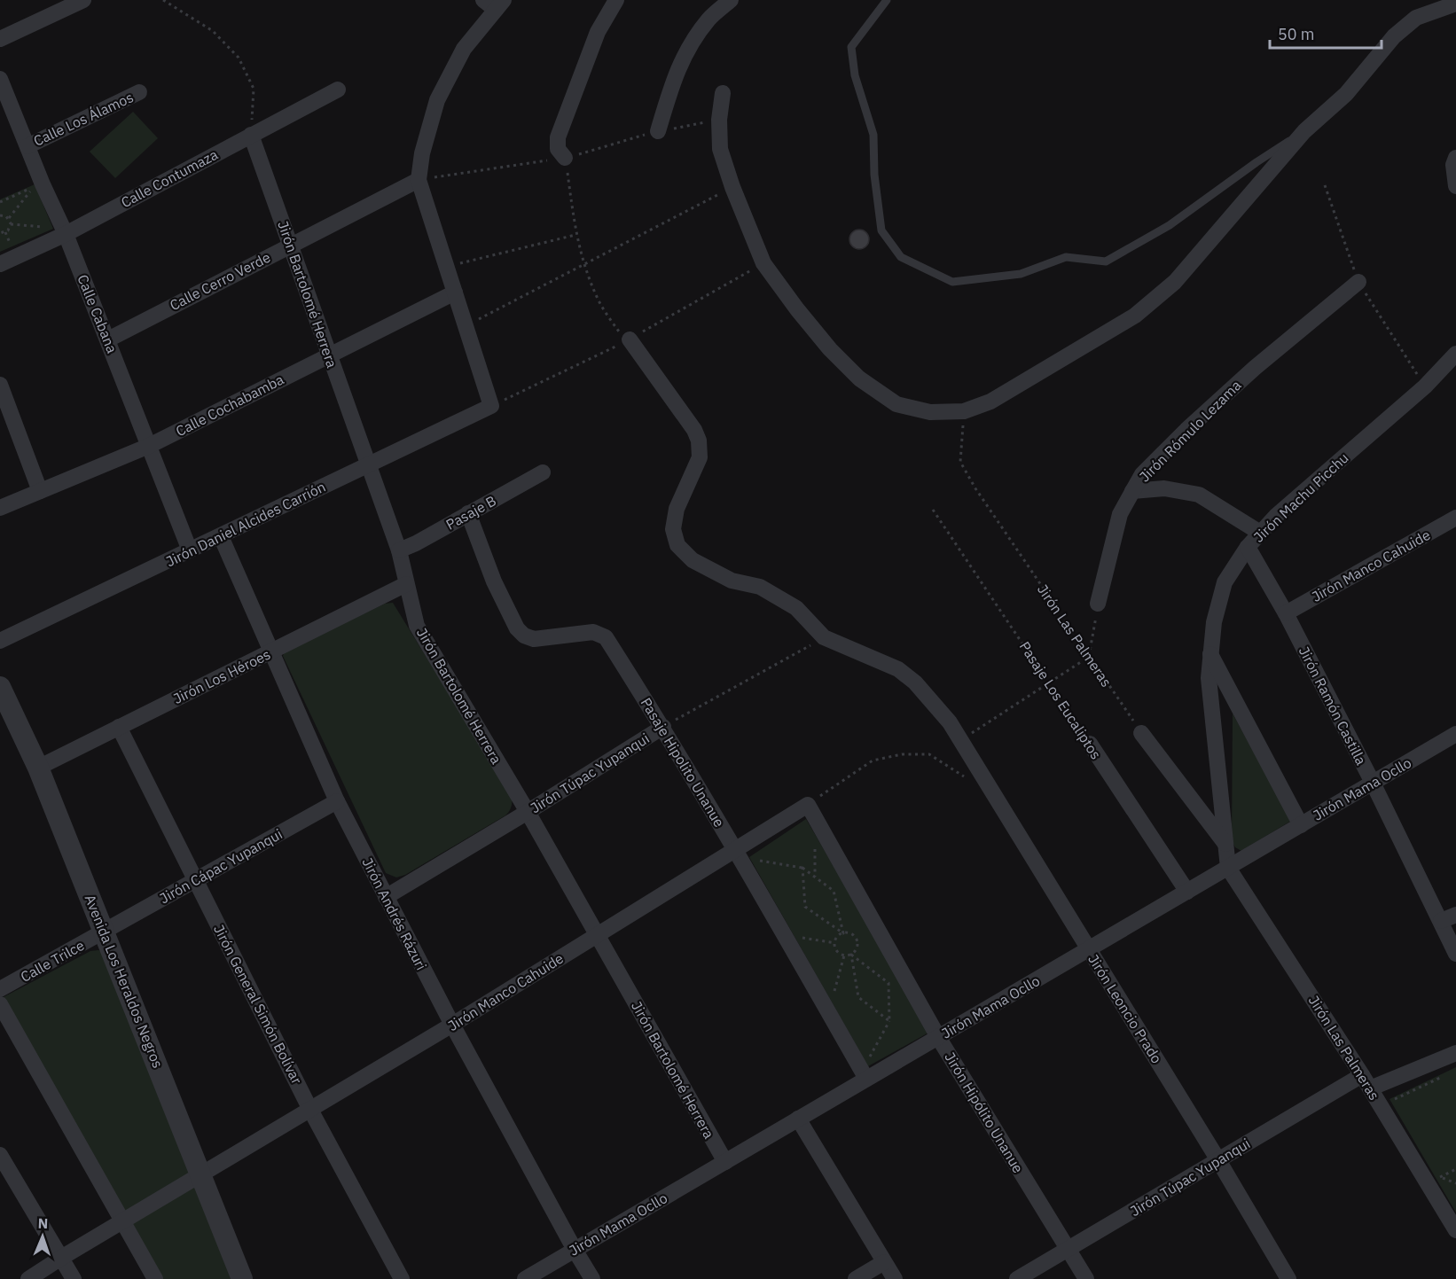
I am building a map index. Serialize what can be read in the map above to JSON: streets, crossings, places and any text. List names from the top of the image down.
{
  "streets": {
    "street": [
      "Calle Los Álamos",
      "Calle Contumaza",
      "Calle Cerro Verde",
      "Jirón Bartolomé Herrera",
      "Calle Cabana",
      "Calle Cochabamba",
      "Jirón Rómulo Lezama",
      "Jirón Machu Picchu",
      "Pasaje B",
      "Jirón Daniel Alcides Carrión",
      "Jirón Manco Cahuide",
      "Jirón Las Palmeras",
      "Jirón Los Héroes",
      "Pasaje Los Eucaliptos",
      "Jirón Ramón Castilla",
      "Pasaje Hipolito Unanue",
      "Jirón Túpac Yupanqui",
      "Jirón Mama Ocllo",
      "Jirón Cápac Yupanqui",
      "Jirón Andrés Rázuri",
      "Calle Trilce",
      "Avenida Los Heraldos Negros",
      "Jirón General Simón Bolívar",
      "Jirón Leoncio Prado",
      "Jirón Hipólito Unanue"
    ]
  },
  "crossings": [
    ["Calle Los Álamos", "Calle Cabana"],
    ["Calle Contumaza", "Jirón Bartolomé Herrera"],
    ["Calle Contumaza", "Calle Cabana"],
    ["Calle Cerro Verde", "Jirón Bartolomé Herrera"],
    ["Calle Cerro Verde", "Calle Cabana"],
    ["Jirón Bartolomé Herrera", "Calle Cochabamba"],
    ["Jirón Bartolomé Herrera", "Pasaje B"],
    ["Jirón Bartolomé Herrera", "Jirón Daniel Alcides Carrión"],
    ["Jirón Bartolomé Herrera", "Jirón Manco Cahuide"],
    ["Jirón Bartolomé Herrera", "Jirón Los Héroes"],
    ["Jirón Bartolomé Herrera", "Jirón Túpac Yupanqui"],
    ["Jirón Bartolomé Herrera", "Jirón Mama Ocllo"],
    ["Calle Cabana", "Calle Cochabamba"],
    ["Calle Cabana", "Jirón Daniel Alcides Carrión"],
    ["Jirón Machu Picchu", "Jirón Las Palmeras"],
    ["Jirón Machu Picchu", "Jirón Ramón Castilla"],
    ["Jirón Machu Picchu", "Jirón Mama Ocllo"],
    ["Pasaje B", "Pasaje Hipolito Unanue"],
    ["Jirón Daniel Alcides Carrión", "Jirón Andrés Rázuri"],
    ["Jirón Manco Cahuide", "Jirón Ramón Castilla"],
    ["Jirón Manco Cahuide", "Pasaje Hipolito Unanue"],
    ["Jirón Manco Cahuide", "Jirón Andrés Rázuri"],
    ["Jirón Manco Cahuide", "Avenida Los Heraldos Negros"],
    ["Jirón Manco Cahuide", "Jirón General Simón Bolívar"],
    ["Jirón Manco Cahuide", "Jirón Hipólito Unanue"],
    ["Jirón Las Palmeras", "Jirón Túpac Yupanqui"],
    ["Jirón Las Palmeras", "Jirón Mama Ocllo"],
    ["Jirón Los Héroes", "Jirón Andrés Rázuri"],
    ["Jirón Los Héroes", "Avenida Los Heraldos Negros"],
    ["Jirón Los Héroes", "Jirón General Simón Bolívar"],
    ["Pasaje Los Eucaliptos", "Jirón Mama Ocllo"],
    ["Jirón Ramón Castilla", "Jirón Mama Ocllo"],
    ["Pasaje Hipolito Unanue", "Jirón Túpac Yupanqui"],
    ["Pasaje Hipolito Unanue", "Jirón Mama Ocllo"],
    ["Jirón Túpac Yupanqui", "Jirón Andrés Rázuri"],
    ["Jirón Túpac Yupanqui", "Jirón Leoncio Prado"],
    ["Jirón Túpac Yupanqui", "Jirón Hipólito Unanue"],
    ["Jirón Mama Ocllo", "Jirón Andrés Rázuri"],
    ["Jirón Mama Ocllo", "Jirón Leoncio Prado"],
    ["Jirón Mama Ocllo", "Jirón Hipólito Unanue"],
    ["Jirón Cápac Yupanqui", "Jirón Andrés Rázuri"],
    ["Jirón Cápac Yupanqui", "Calle Trilce"],
    ["Jirón Cápac Yupanqui", "Avenida Los Heraldos Negros"],
    ["Jirón Cápac Yupanqui", "Jirón General Simón Bolívar"],
    ["Calle Trilce", "Avenida Los Heraldos Negros"]
  ],
  "scale_bar": "50 m",
  "north": "top"
}
